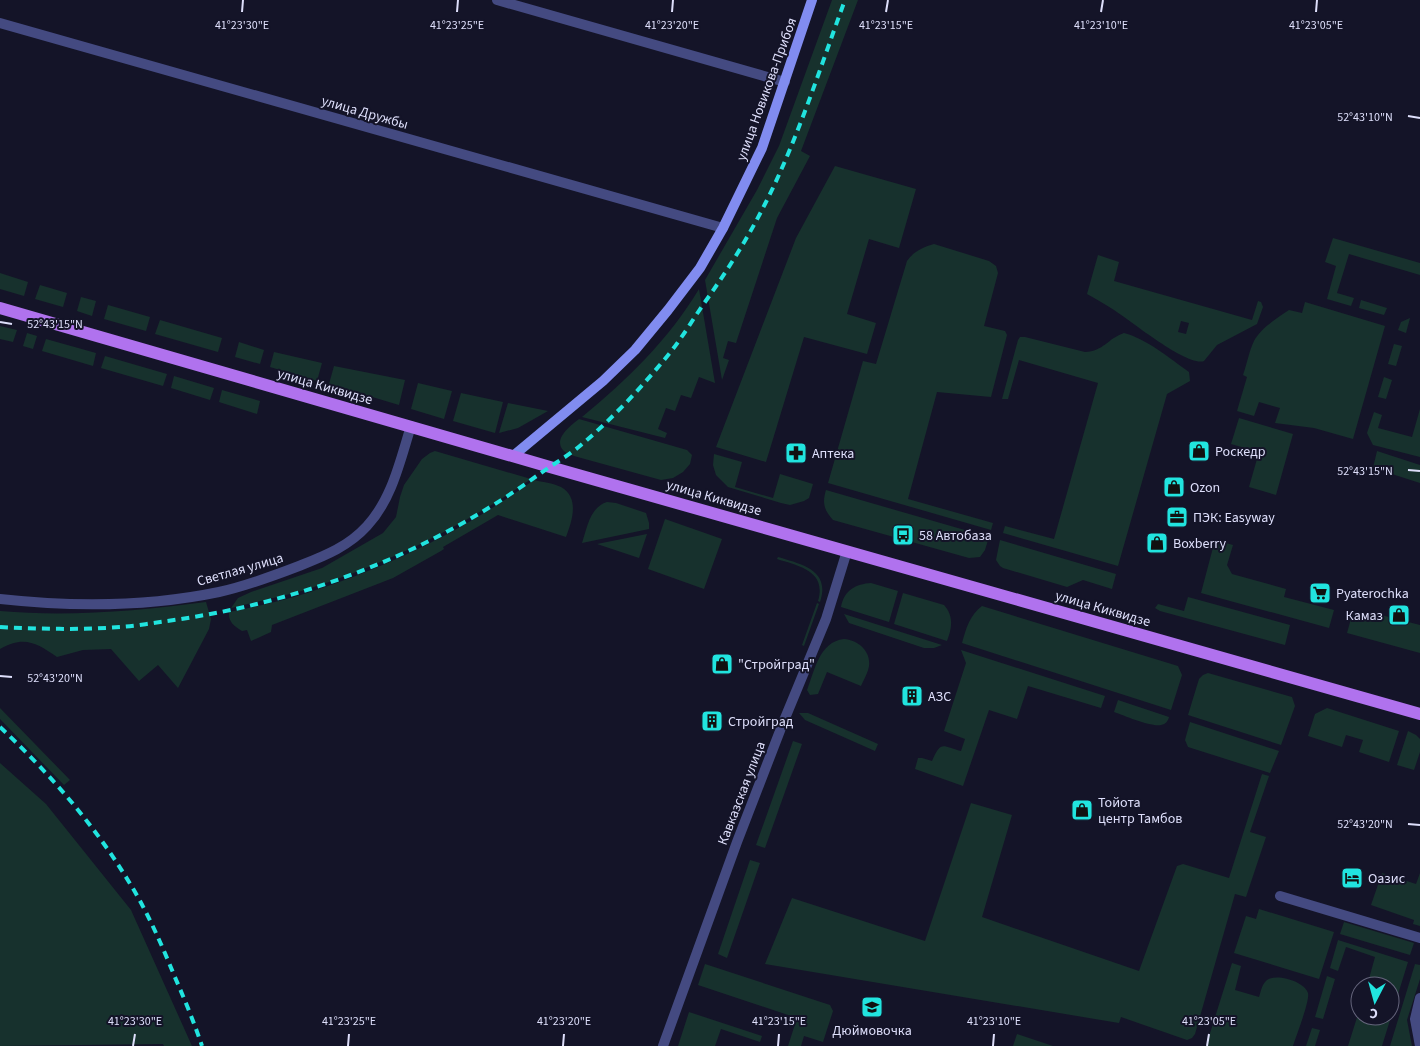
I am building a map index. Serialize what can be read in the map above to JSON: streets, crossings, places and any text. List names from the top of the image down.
{
  "streets": {
    "main road": ["улица Киквидзе"],
    "street": [
      "улица Новикова-Прибоя",
      "улица Дружбы",
      "Светлая улица",
      "Кавказская улица"
    ]
  },
  "crossings": [
    ["улица Новикова-Прибоя", "улица Дружбы"],
    ["улица Новикова-Прибоя", "улица Киквидзе"],
    ["улица Киквидзе", "Светлая улица"],
    ["улица Киквидзе", "Кавказская улица"]
  ],
  "places": {
    "shop": [
      "Роскедр",
      "Ozon",
      "Boxberry",
      "Камаз",
      "\"Стройград\"",
      "Тойота центр Тамбов"
    ],
    "pharmacy": ["Аптека"],
    "office": ["ПЭК: Easyway"],
    "bus stop": ["58 Автобаза"],
    "supermarket": ["Pyaterochka"],
    "building": ["АЗС", "Стройград"],
    "hotel": ["Оазис"],
    "school or university": ["Дюймовочка"]
  },
  "north": "bottom",
  "coordinates": [
    "41°23'30\"E",
    "41°23'25\"E",
    "41°23'20\"E",
    "41°23'15\"E",
    "41°23'10\"E",
    "41°23'05\"E",
    "52°43'10\"N",
    "52°43'15\"N",
    "52°43'20\"N"
  ]
}
